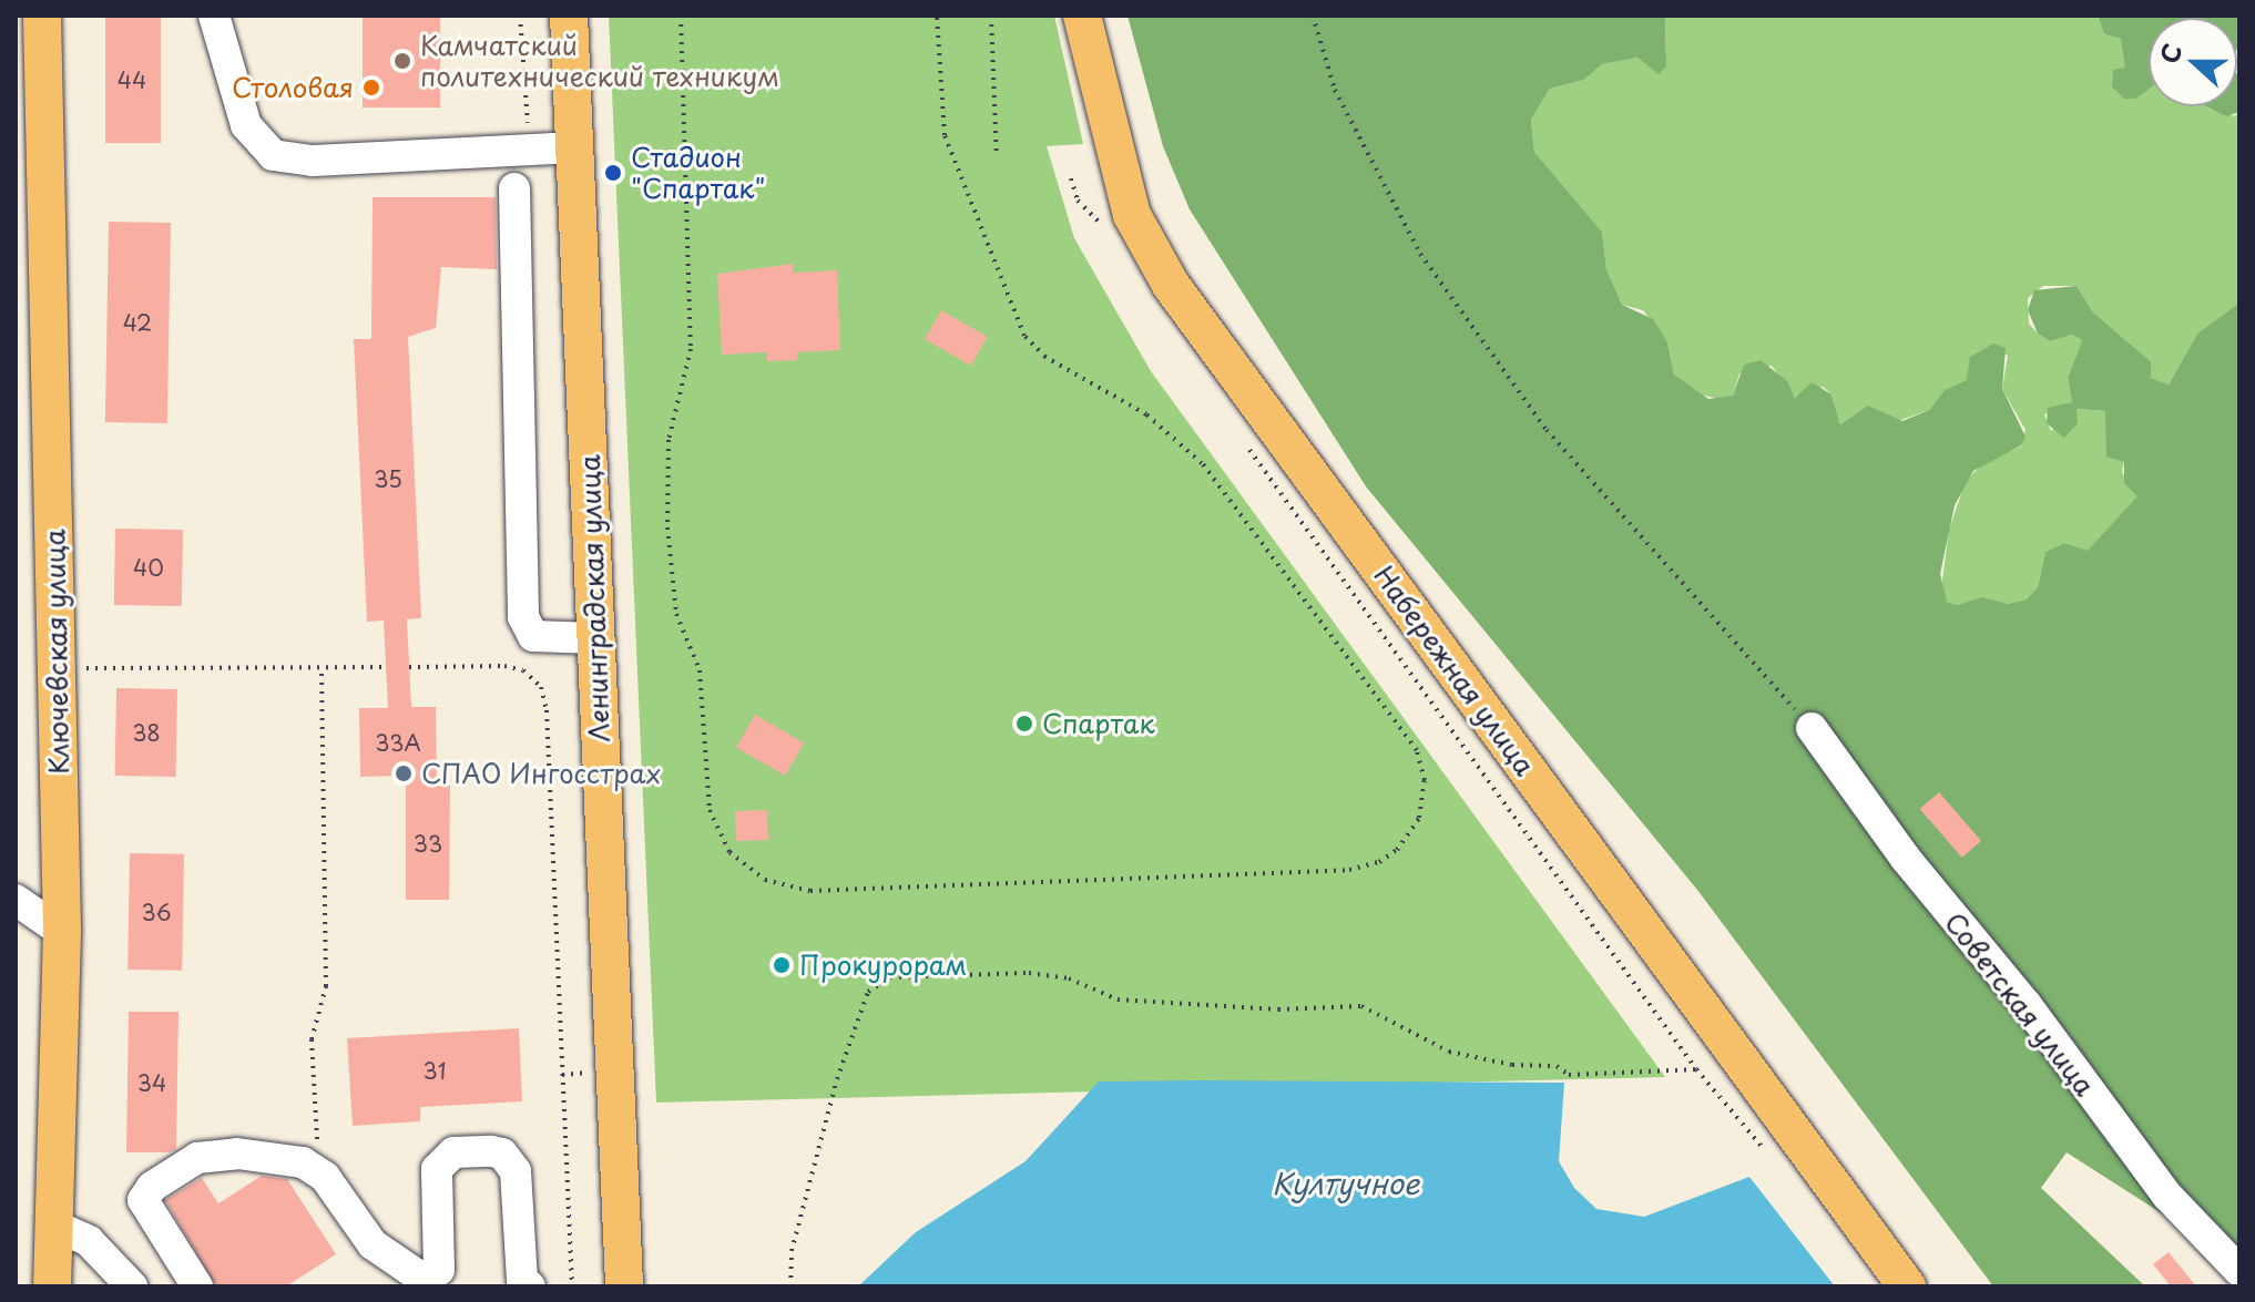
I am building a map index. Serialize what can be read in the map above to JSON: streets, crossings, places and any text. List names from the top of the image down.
{
  "streets": {
    "main road": ["Ленинградская улица", "Ключевская улица", "Набережная улица"],
    "street": ["Советская улица"]
  },
  "water": ["Култучное"],
  "places": [
    "Камчатский политехнический техникум",
    "Столовая",
    "Стадион \"Спартак\"",
    "Спартак",
    "СПАО Ингосстрах",
    "Прокурорам"
  ],
  "house_numbers": [
    "44",
    "42",
    "35",
    "40",
    "38",
    "33А",
    "33",
    "36",
    "31",
    "34"
  ],
  "north": "left"
}
